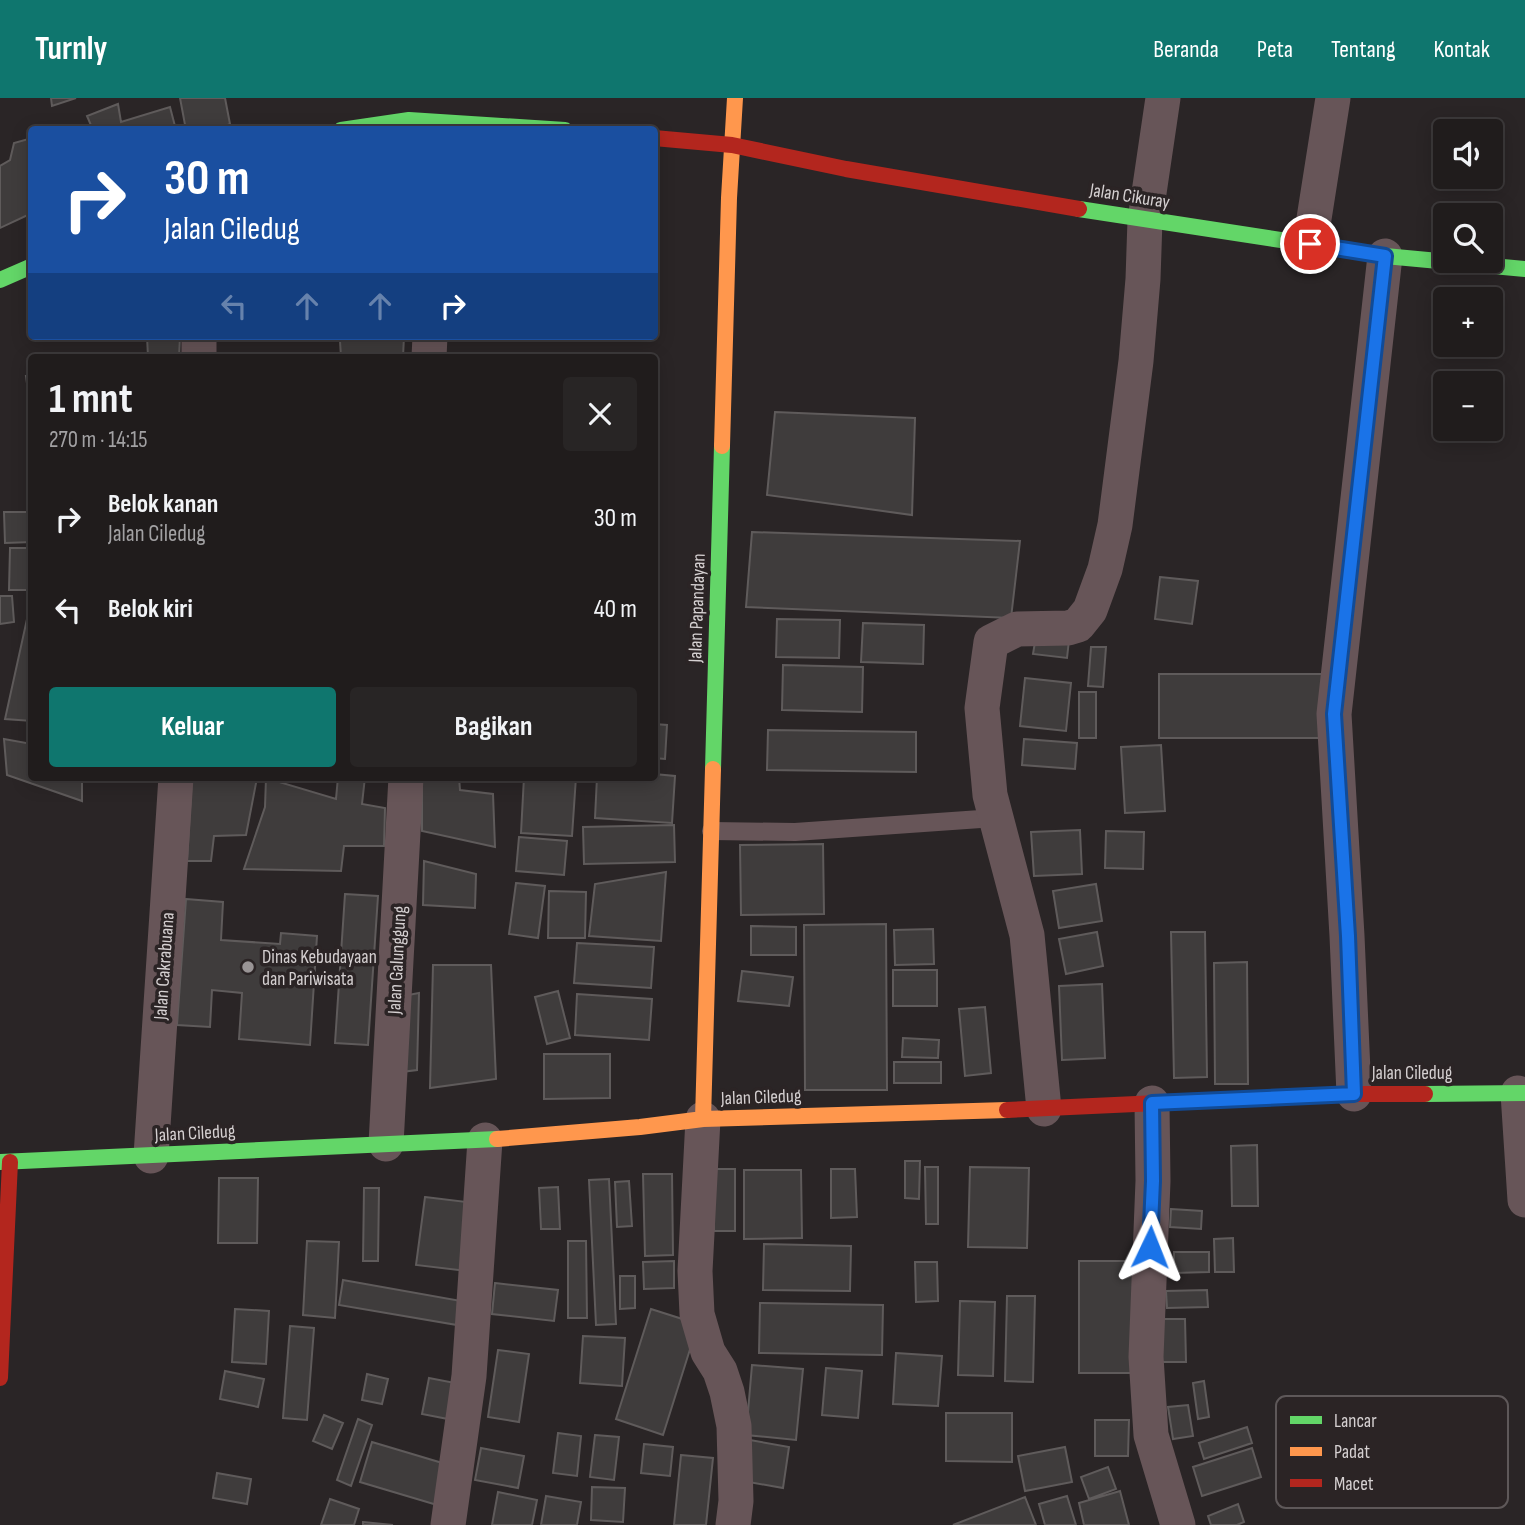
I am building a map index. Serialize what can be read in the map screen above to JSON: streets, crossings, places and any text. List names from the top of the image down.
{
  "streets": {
    "street": [
      "Jalan Cikuray",
      "Jalan Papandayan",
      "Jalan Galunggung",
      "Jalan Cakrabuana",
      "Jalan Ciledug"
    ]
  },
  "crossings": [
    ["Jalan Cikuray", "Jalan Papandayan"],
    ["Jalan Papandayan", "Jalan Ciledug"],
    ["Jalan Galunggung", "Jalan Ciledug"],
    ["Jalan Cakrabuana", "Jalan Ciledug"]
  ],
  "places": ["Dinas Kebudayaan dan Pariwisata"],
  "legend": ["Lancar", "Padat", "Macet"],
  "page": {
    "header": "Turnly",
    "nav": [
      "Beranda",
      "Peta",
      "Tentang",
      "Kontak"
    ],
    "map_buttons": ["+", "−"],
    "turn": ["30 m", "Jalan Ciledug"],
    "heading": ["1 mnt", "270 m · 14:15"],
    "list": [
      {
        "name": "Belok kanan",
        "note": "Jalan Ciledug",
        "value": "30 m"
      },
      {
        "name": "Belok kiri",
        "value": "40 m"
      }
    ],
    "buttons": ["Keluar", "Bagikan"]
  }
}
